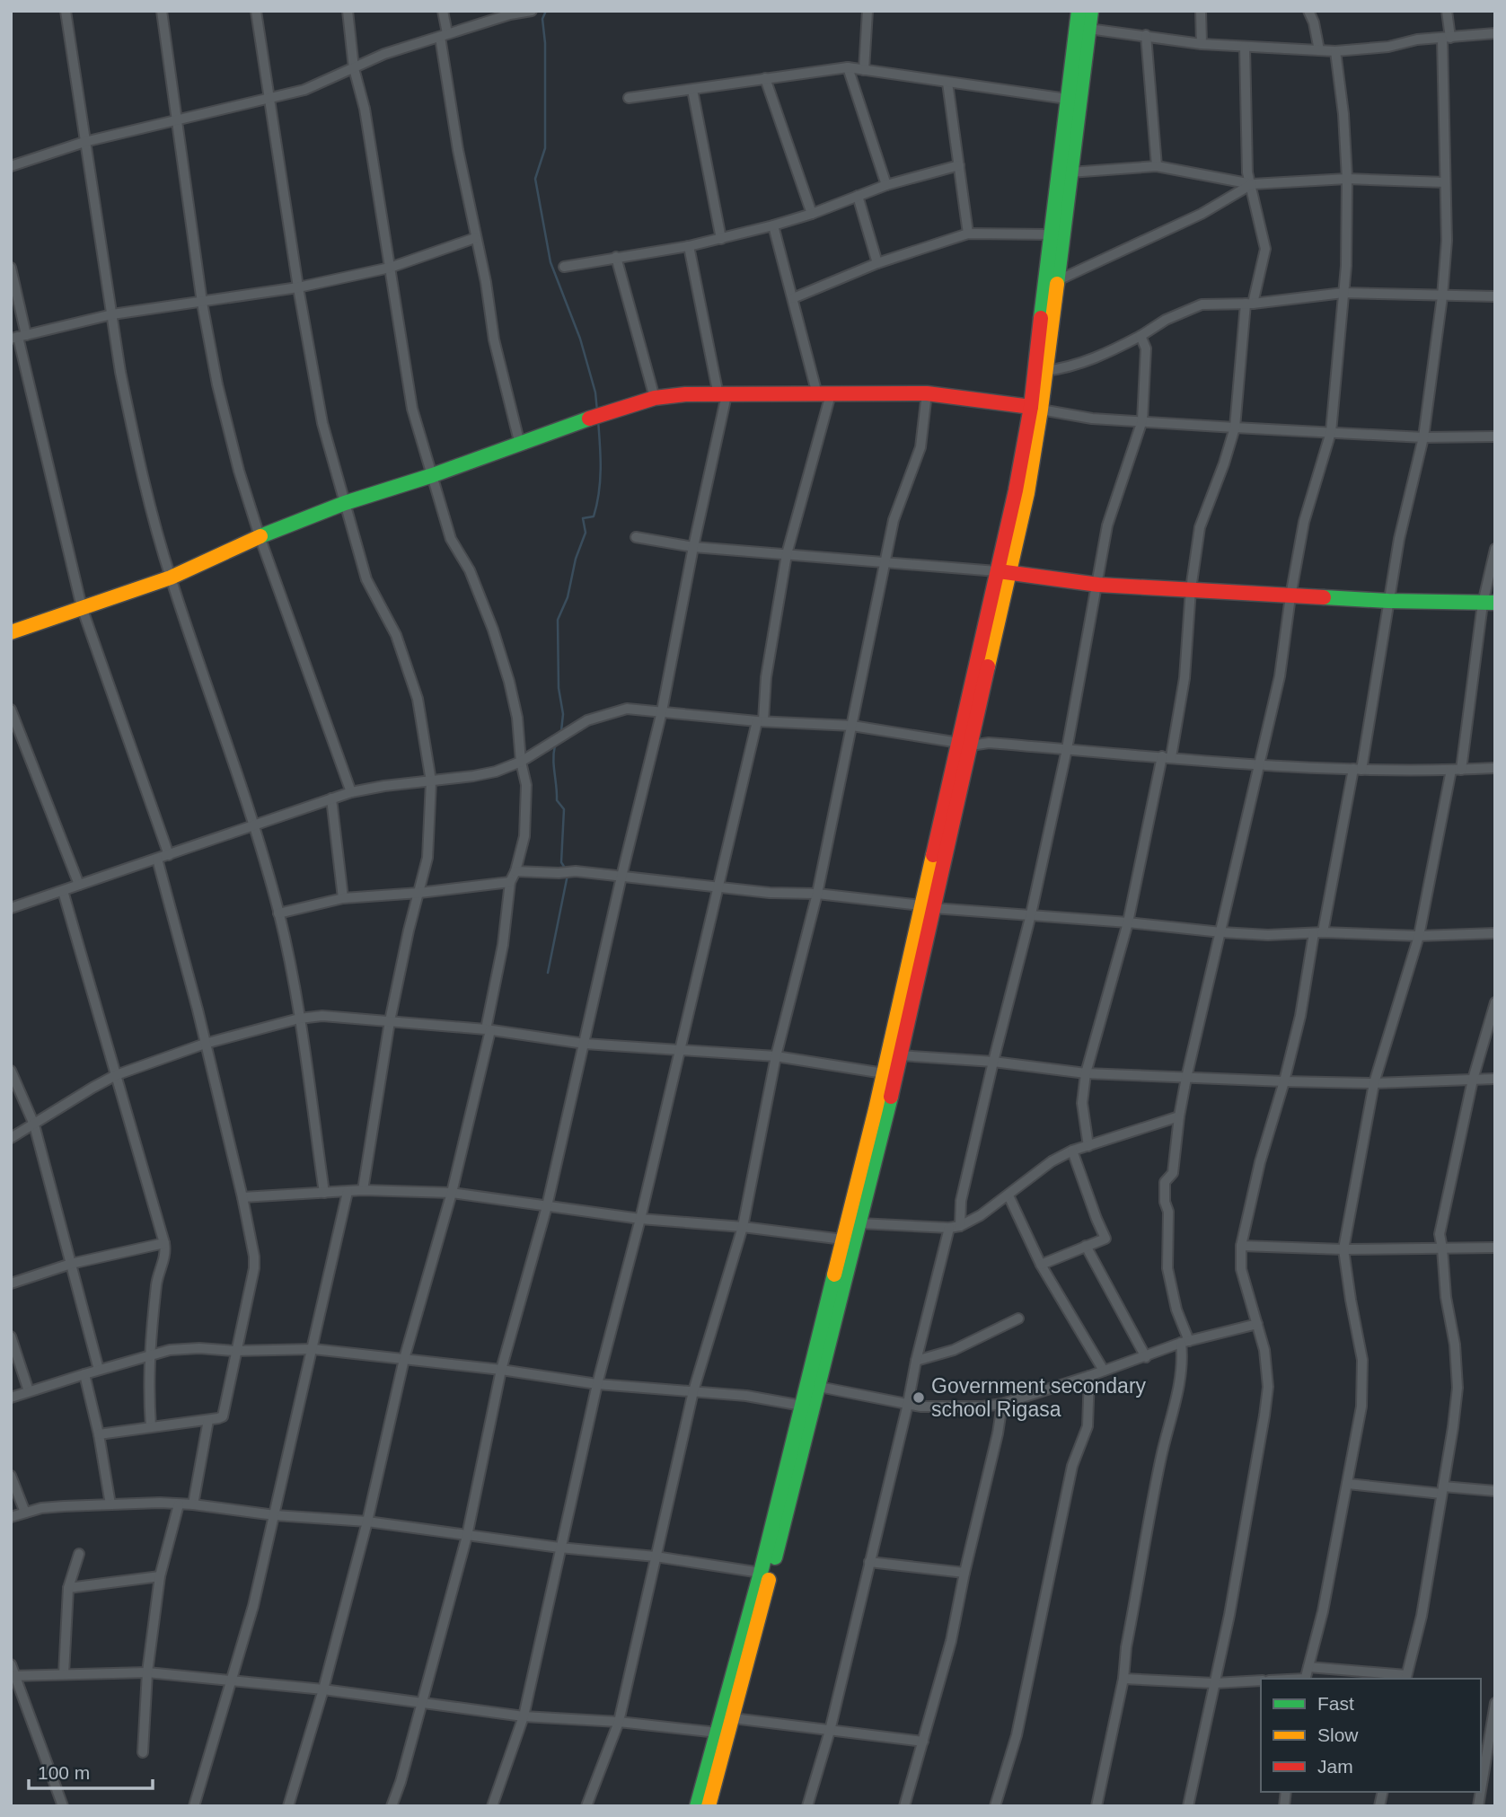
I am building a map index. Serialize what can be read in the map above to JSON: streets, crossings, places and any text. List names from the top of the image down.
{
  "places": ["Government secondary school Rigasa"],
  "legend": ["Fast", "Slow", "Jam"],
  "scale_bar": "100 m"
}
